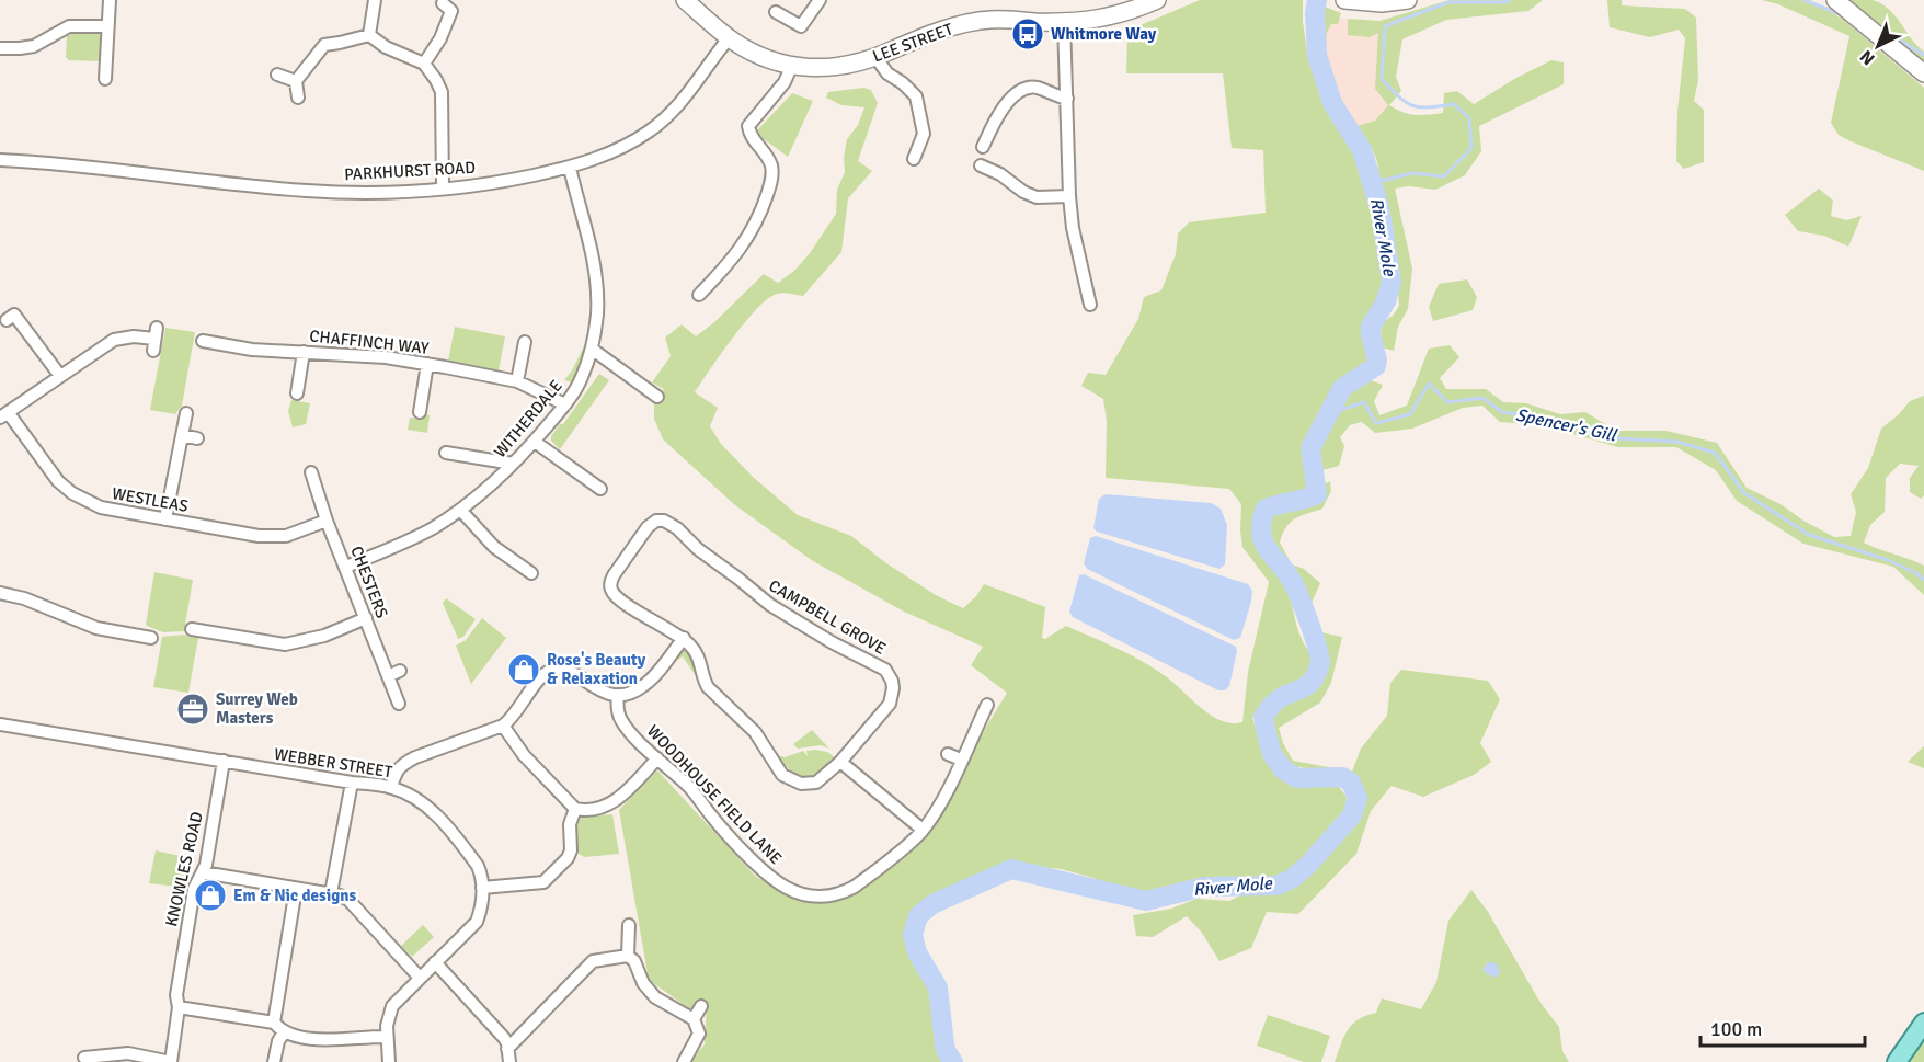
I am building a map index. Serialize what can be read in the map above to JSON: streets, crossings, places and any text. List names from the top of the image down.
{
  "streets": {
    "street": [
      "LEE STREET",
      "PARKHURST ROAD",
      "CHAFFINCH WAY",
      "WITHERDALE",
      "WESTLEAS",
      "CHESTERS",
      "CAMPBELL GROVE",
      "WEBBER STREET",
      "WOODHOUSE FIELD LANE",
      "KNOWLES ROAD"
    ]
  },
  "crossings": [
    ["LEE STREET", "PARKHURST ROAD"],
    ["PARKHURST ROAD", "WITHERDALE"],
    ["CHAFFINCH WAY", "WITHERDALE"],
    ["WITHERDALE", "CHESTERS"],
    ["WESTLEAS", "CHESTERS"],
    ["WEBBER STREET", "KNOWLES ROAD"]
  ],
  "water": ["River Mole", "Spencer's Gill"],
  "places": {
    "bus stop": ["Whitmore Way"],
    "shop": ["Rose's Beauty & Relaxation", "Em & Nic designs"],
    "office": ["Surrey Web Masters"]
  },
  "scale_bar": "100 m",
  "north": "bottom left"
}
